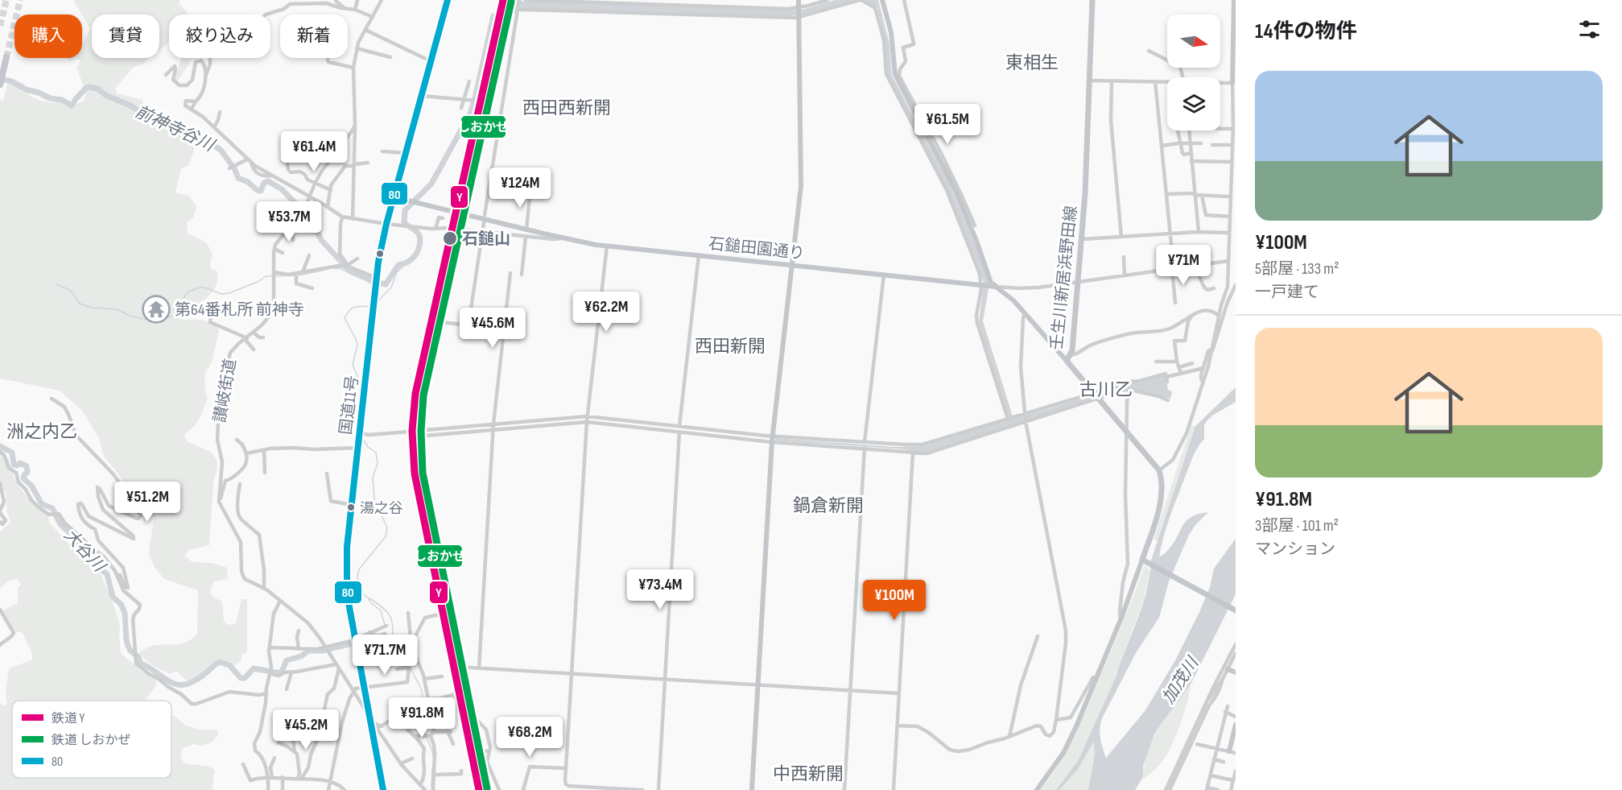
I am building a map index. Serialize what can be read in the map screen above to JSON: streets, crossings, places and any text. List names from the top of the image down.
{
  "streets": {
    "highway": ["国道11号"],
    "main road": ["壬生川新居浜野田線"],
    "street": ["石鎚田園通り", "讃岐街道"]
  },
  "crossings": [
    ["石鎚田園通り", "壬生川新居浜野田線"],
    ["石鎚田園通り", "国道11号"],
    ["讃岐街道", "国道11号"]
  ],
  "districts": [
    "東相生",
    "西田西新開",
    "西田新開",
    "古川乙",
    "洲之内乙",
    "鍋倉新開",
    "中西新開"
  ],
  "water": ["前神寺谷川", "大谷川", "加茂川"],
  "places": {
    "other": ["石鎚山", "湯之谷"],
    "temple": ["第64番札所 前神寺"]
  },
  "lines": ["rail line Y", "transit line 80", "rail line しおかぜ"],
  "legend": ["鉄道 Y", "鉄道 しおかぜ", "80"],
  "north": "right",
  "page": {
    "heading": "14件の物件",
    "chip": [
      "購入",
      "賃貸",
      "絞り込み",
      "新着"
    ],
    "list": [
      {
        "name": "¥100M",
        "note": "5部屋 · 133 m² · 一戸建て"
      },
      {
        "name": "¥91.8M",
        "note": "3部屋 · 101 m² · マンション"
      }
    ],
    "price": [
      "¥61.5M",
      "¥61.4M",
      "¥124M",
      "¥53.7M",
      "¥71M",
      "¥62.2M",
      "¥45.6M",
      "¥51.2M",
      "¥73.4M",
      "¥100M",
      "¥71.7M",
      "¥91.8M",
      "¥45.2M",
      "¥68.2M"
    ]
  }
}
